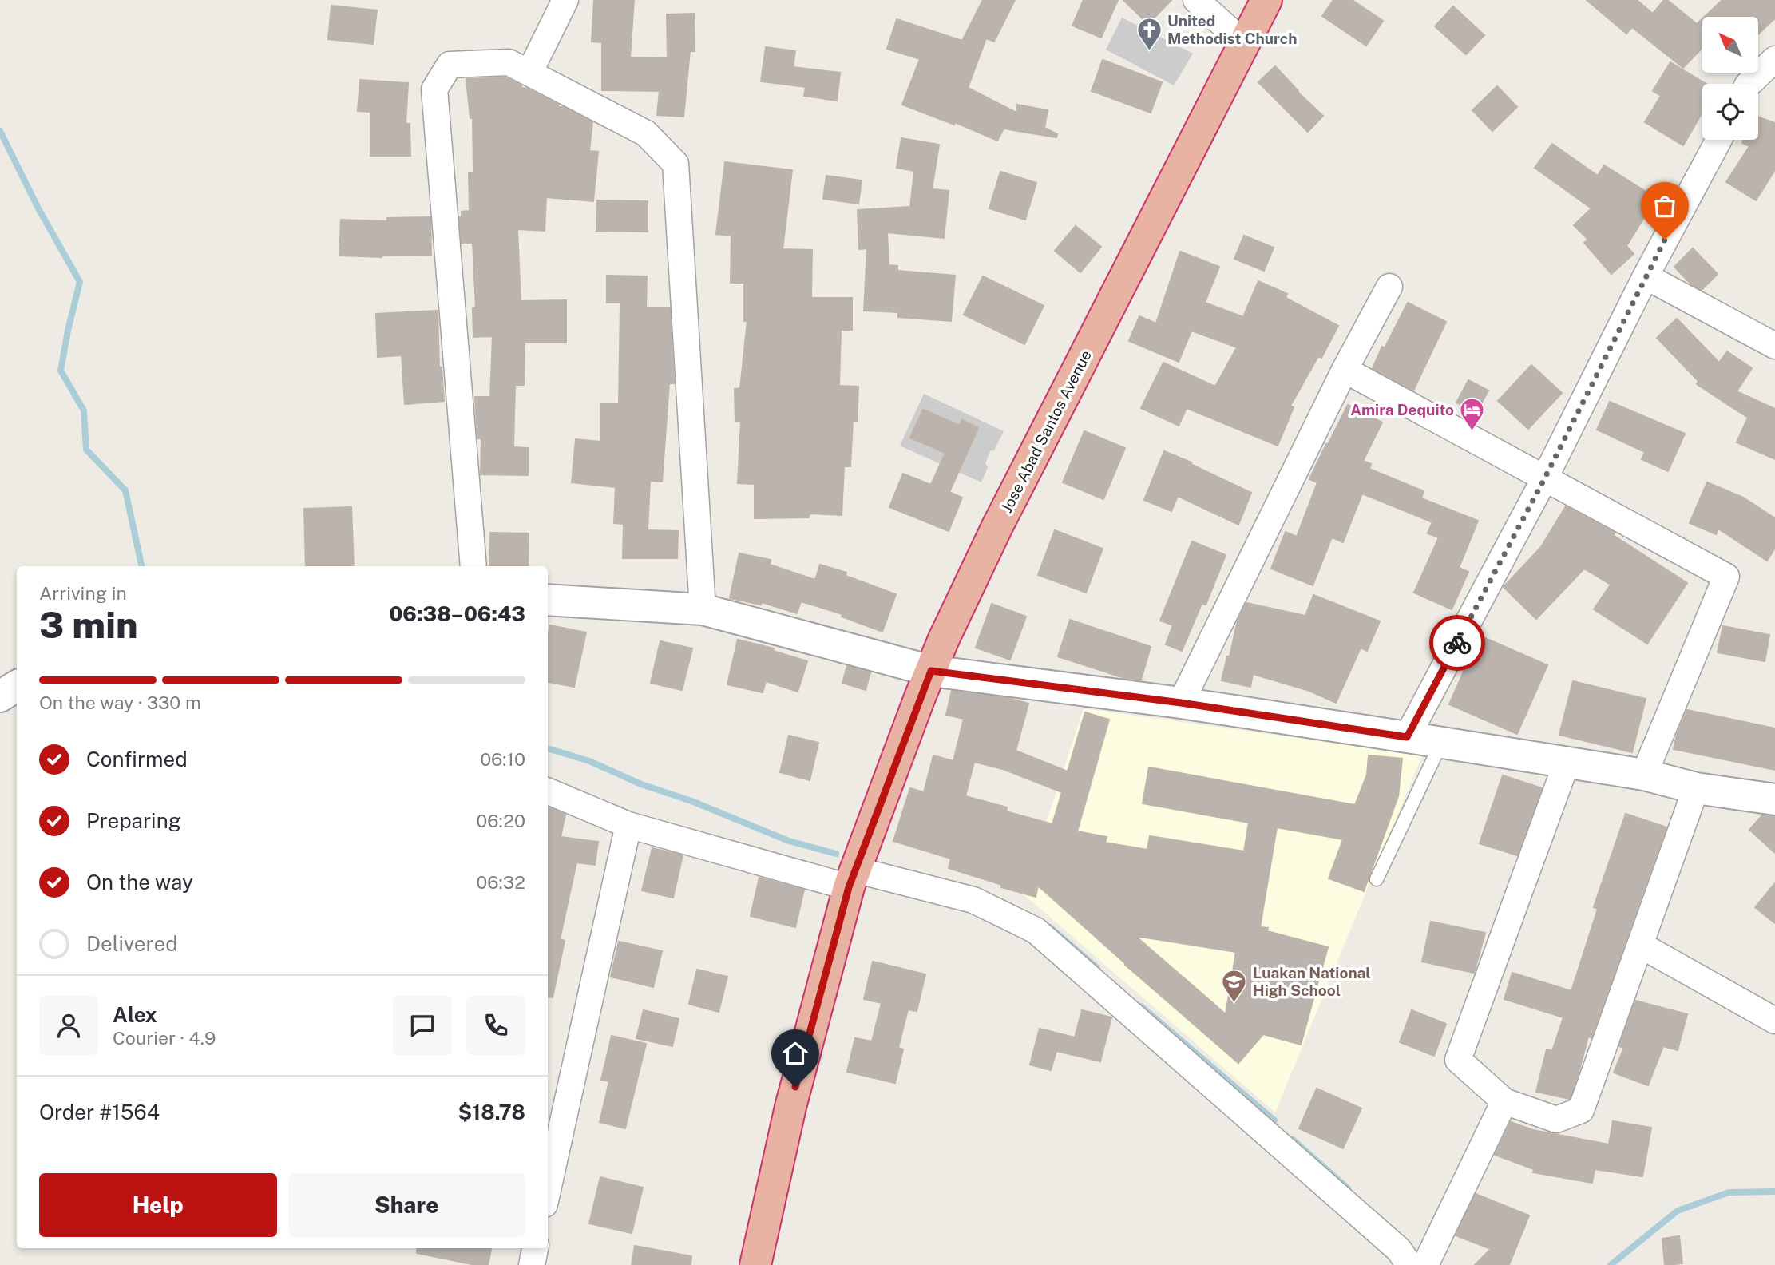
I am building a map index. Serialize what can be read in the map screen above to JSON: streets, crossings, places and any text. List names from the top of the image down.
{
  "streets": {
    "highway": ["Jose Abad Santos Avenue"]
  },
  "places": {
    "church": ["United Methodist Church"],
    "hotel": ["Amira Dequito"],
    "school or university": ["Luakan National High School"]
  },
  "north": "top left",
  "page": {
    "heading": ["3 min", "Arriving in", "06:38–06:43"],
    "panel": [
      "Alex",
      "Courier · 4.9",
      "Order #1564",
      "$18.78"
    ],
    "bar": "On the way · 330 m",
    "list": [
      ["Confirmed", "06:10"],
      ["Preparing", "06:20"],
      ["On the way", "06:32"],
      "Delivered"
    ],
    "buttons": ["Help", "Share"]
  }
}
